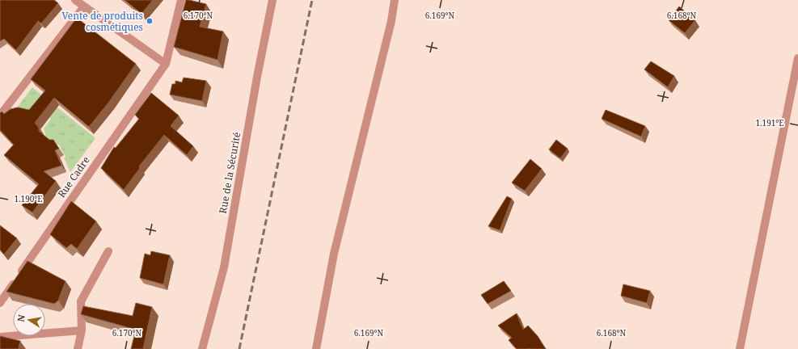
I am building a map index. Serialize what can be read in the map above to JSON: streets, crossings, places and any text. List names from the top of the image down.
{
  "streets": {
    "street": ["Rue de la Sécurité", "Rue Cadre"]
  },
  "places": ["Vente de produits cosmétiques"],
  "north": "left",
  "coordinates": [
    "6.170°N",
    "6.169°N",
    "6.168°N",
    "1.191°E",
    "1.190°E"
  ]
}
